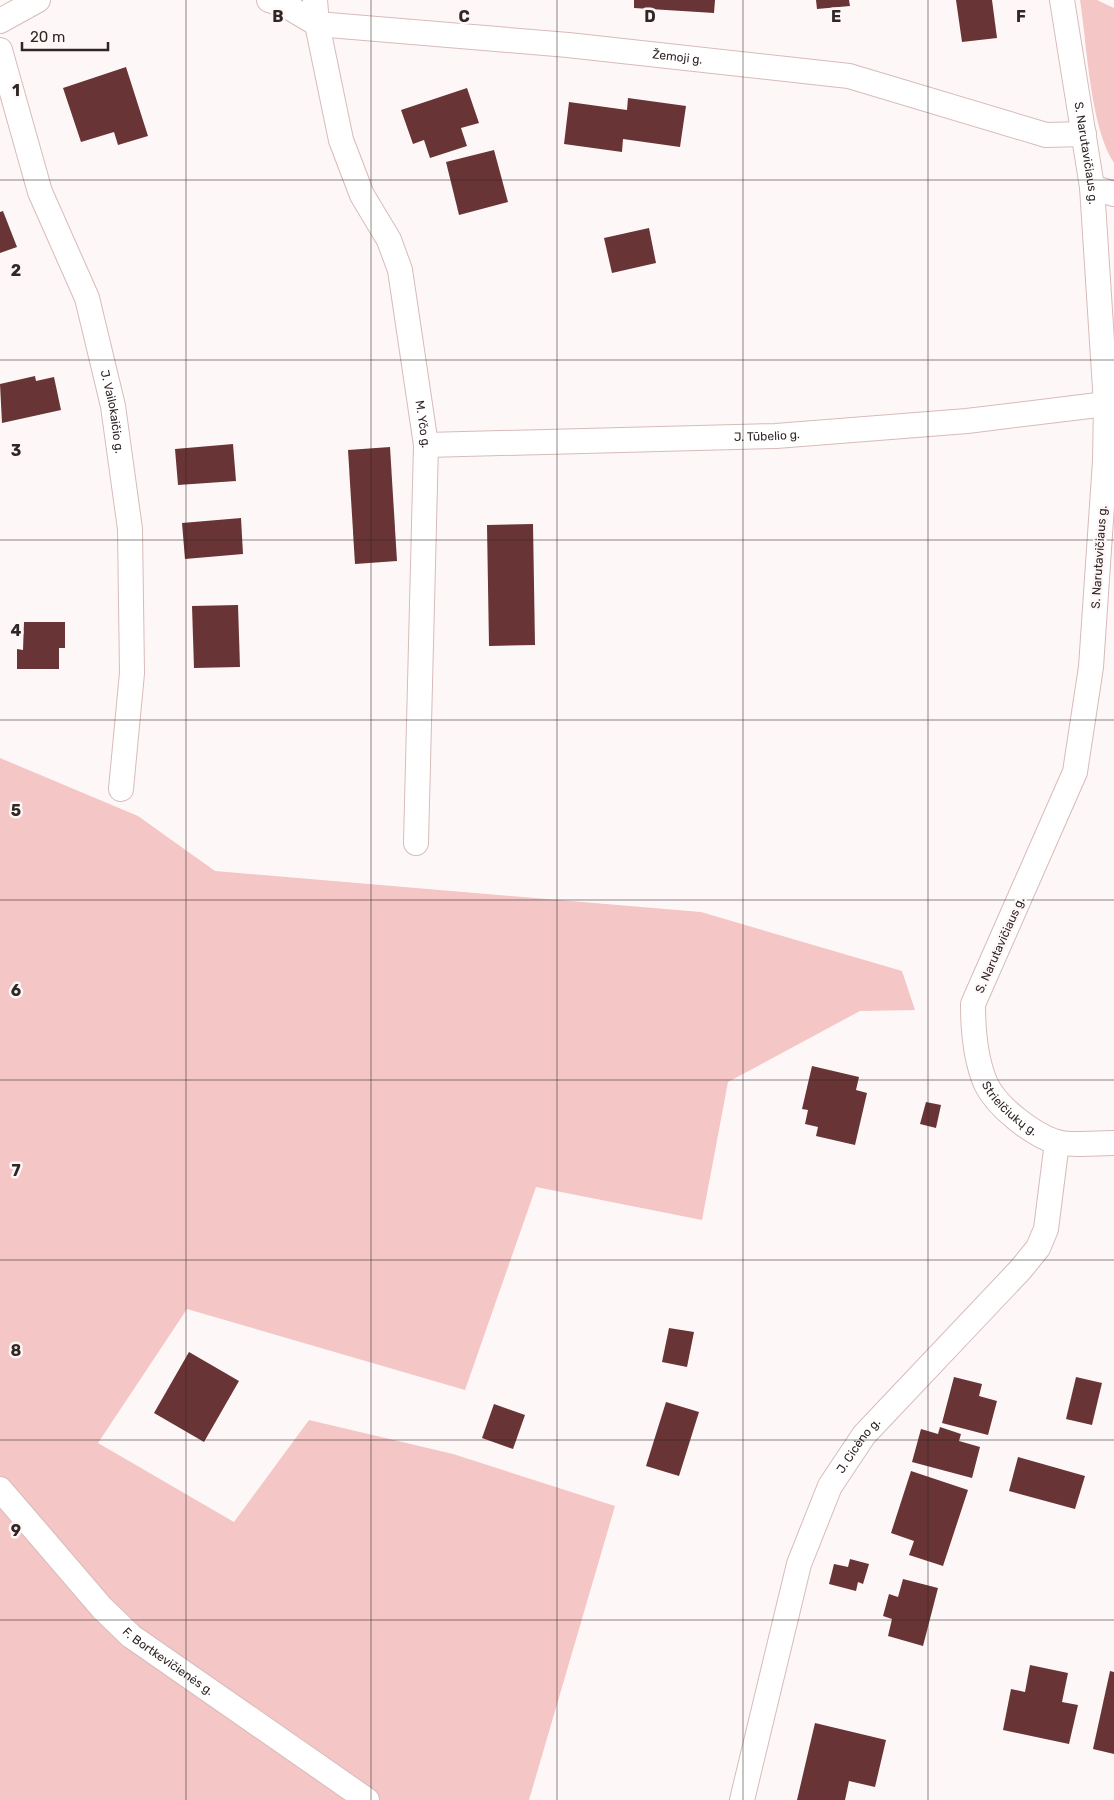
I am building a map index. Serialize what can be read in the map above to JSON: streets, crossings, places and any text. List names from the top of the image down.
{
  "streets": {
    "street": [
      "Žemoji g.",
      "S. Narutavičiaus g.",
      "J. Vailokaičio g.",
      "M. Yčo g.",
      "J. Tūbelio g.",
      "Strielčiukų g.",
      "J. Cicėno g.",
      "F. Bortkevičienės g."
    ]
  },
  "crossings": [
    ["Žemoji g.", "S. Narutavičiaus g."],
    ["Žemoji g.", "M. Yčo g."],
    ["S. Narutavičiaus g.", "J. Tūbelio g."],
    ["S. Narutavičiaus g.", "Strielčiukų g."],
    ["M. Yčo g.", "J. Tūbelio g."],
    ["Strielčiukų g.", "J. Cicėno g."]
  ],
  "scale_bar": "20 m",
  "grid": {
    "columns": [
      "B",
      "C",
      "D",
      "E",
      "F"
    ],
    "rows": [
      "1",
      "2",
      "3",
      "4",
      "5",
      "6",
      "7",
      "8",
      "9"
    ]
  }
}
